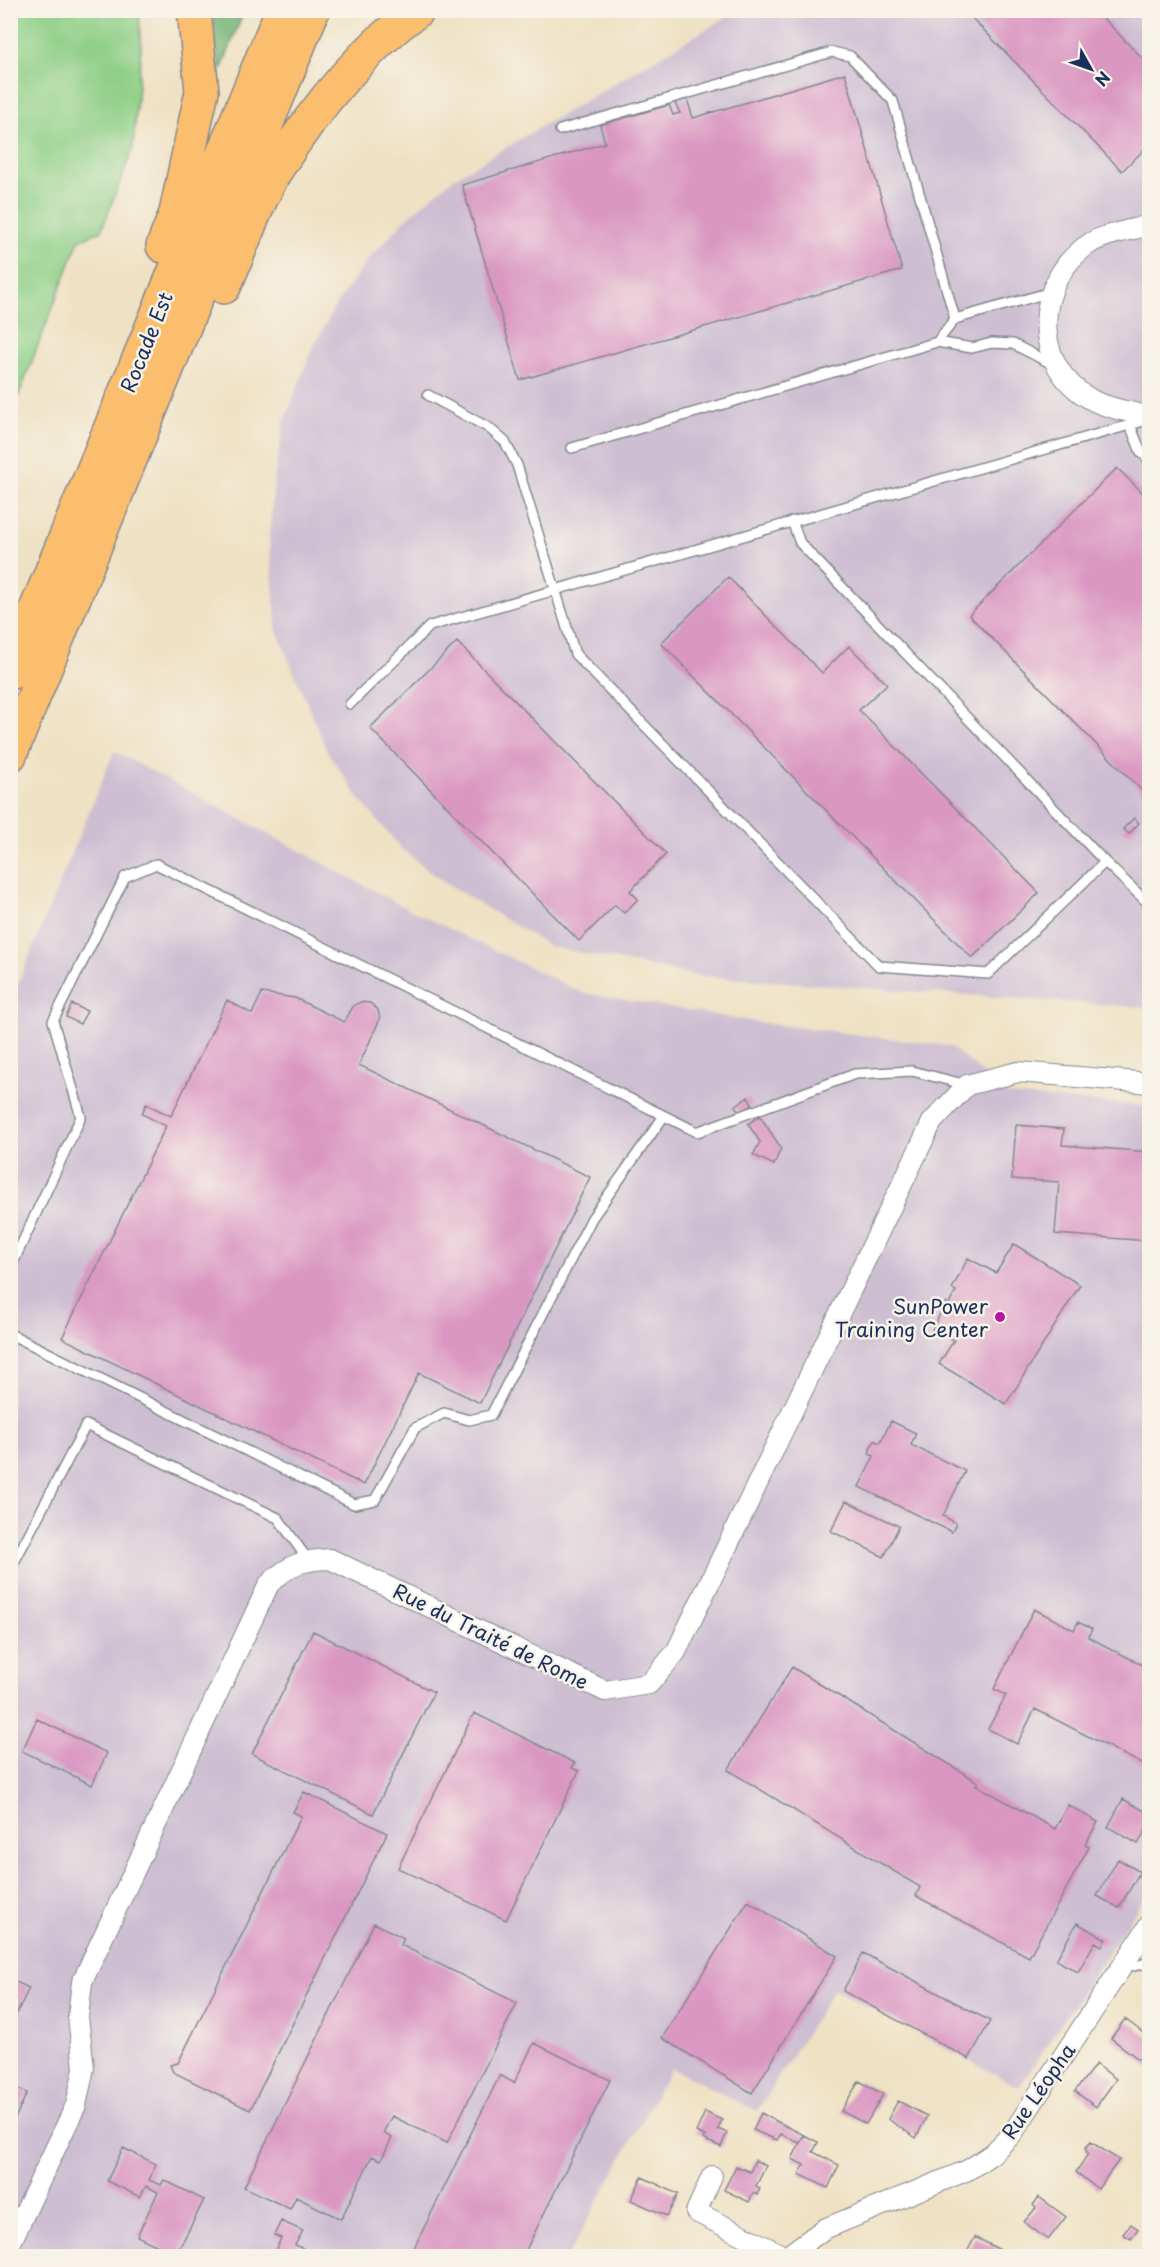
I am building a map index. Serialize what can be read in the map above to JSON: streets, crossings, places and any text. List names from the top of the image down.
{
  "streets": {
    "highway": ["Rocade Est"],
    "street": ["Rue du Traité de Rome", "Rue Léopha"]
  },
  "places": ["SunPower Training Center"],
  "north": "bottom right"
}
